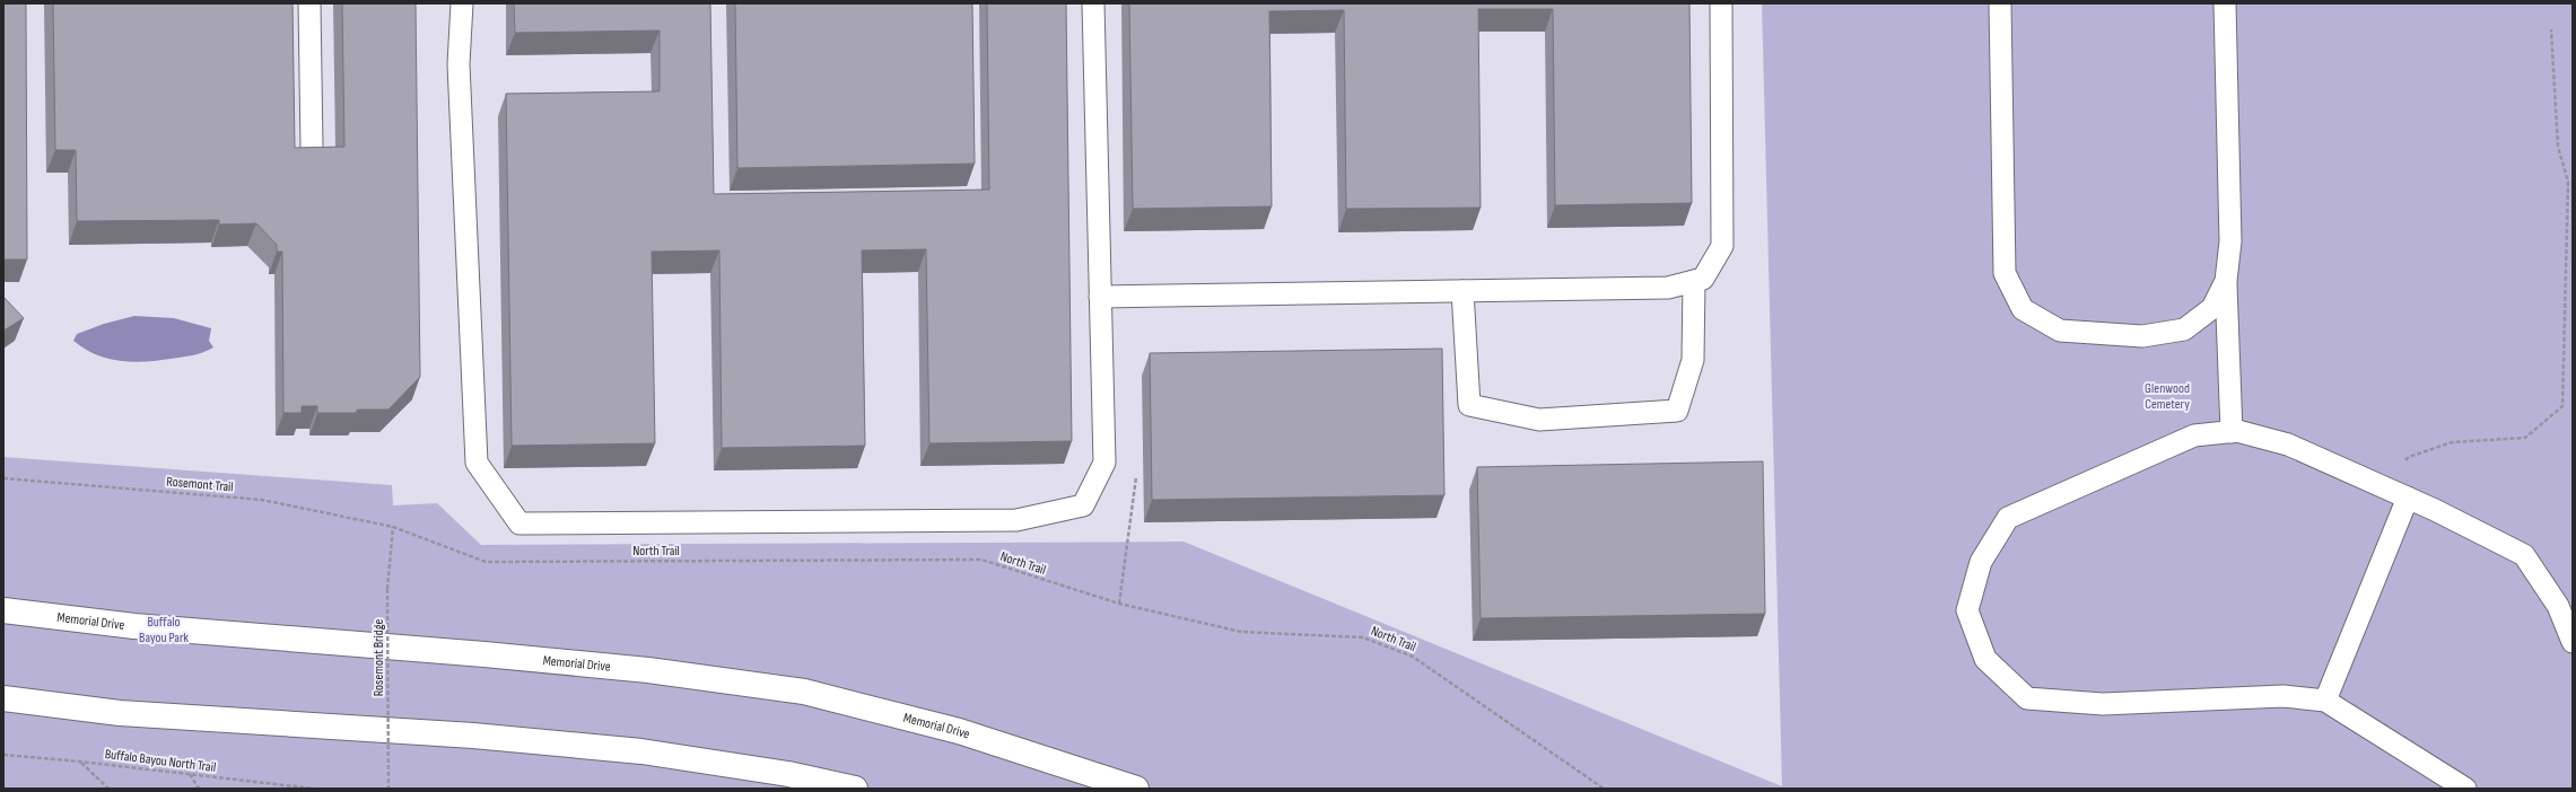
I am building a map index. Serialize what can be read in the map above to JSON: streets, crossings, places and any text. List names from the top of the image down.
{
  "streets": {
    "main road": ["Memorial Drive"],
    "path": [
      "Rosemont Trail",
      "North Trail",
      "Rosemont Bridge",
      "Buffalo Bayou North Trail"
    ]
  },
  "crossings": [
    ["Rosemont Trail", "North Trail"],
    ["Rosemont Trail", "Rosemont Bridge"],
    ["North Trail", "Rosemont Bridge"]
  ],
  "parks": ["Glenwood Cemetery", "Buffalo Bayou Park"]
}
